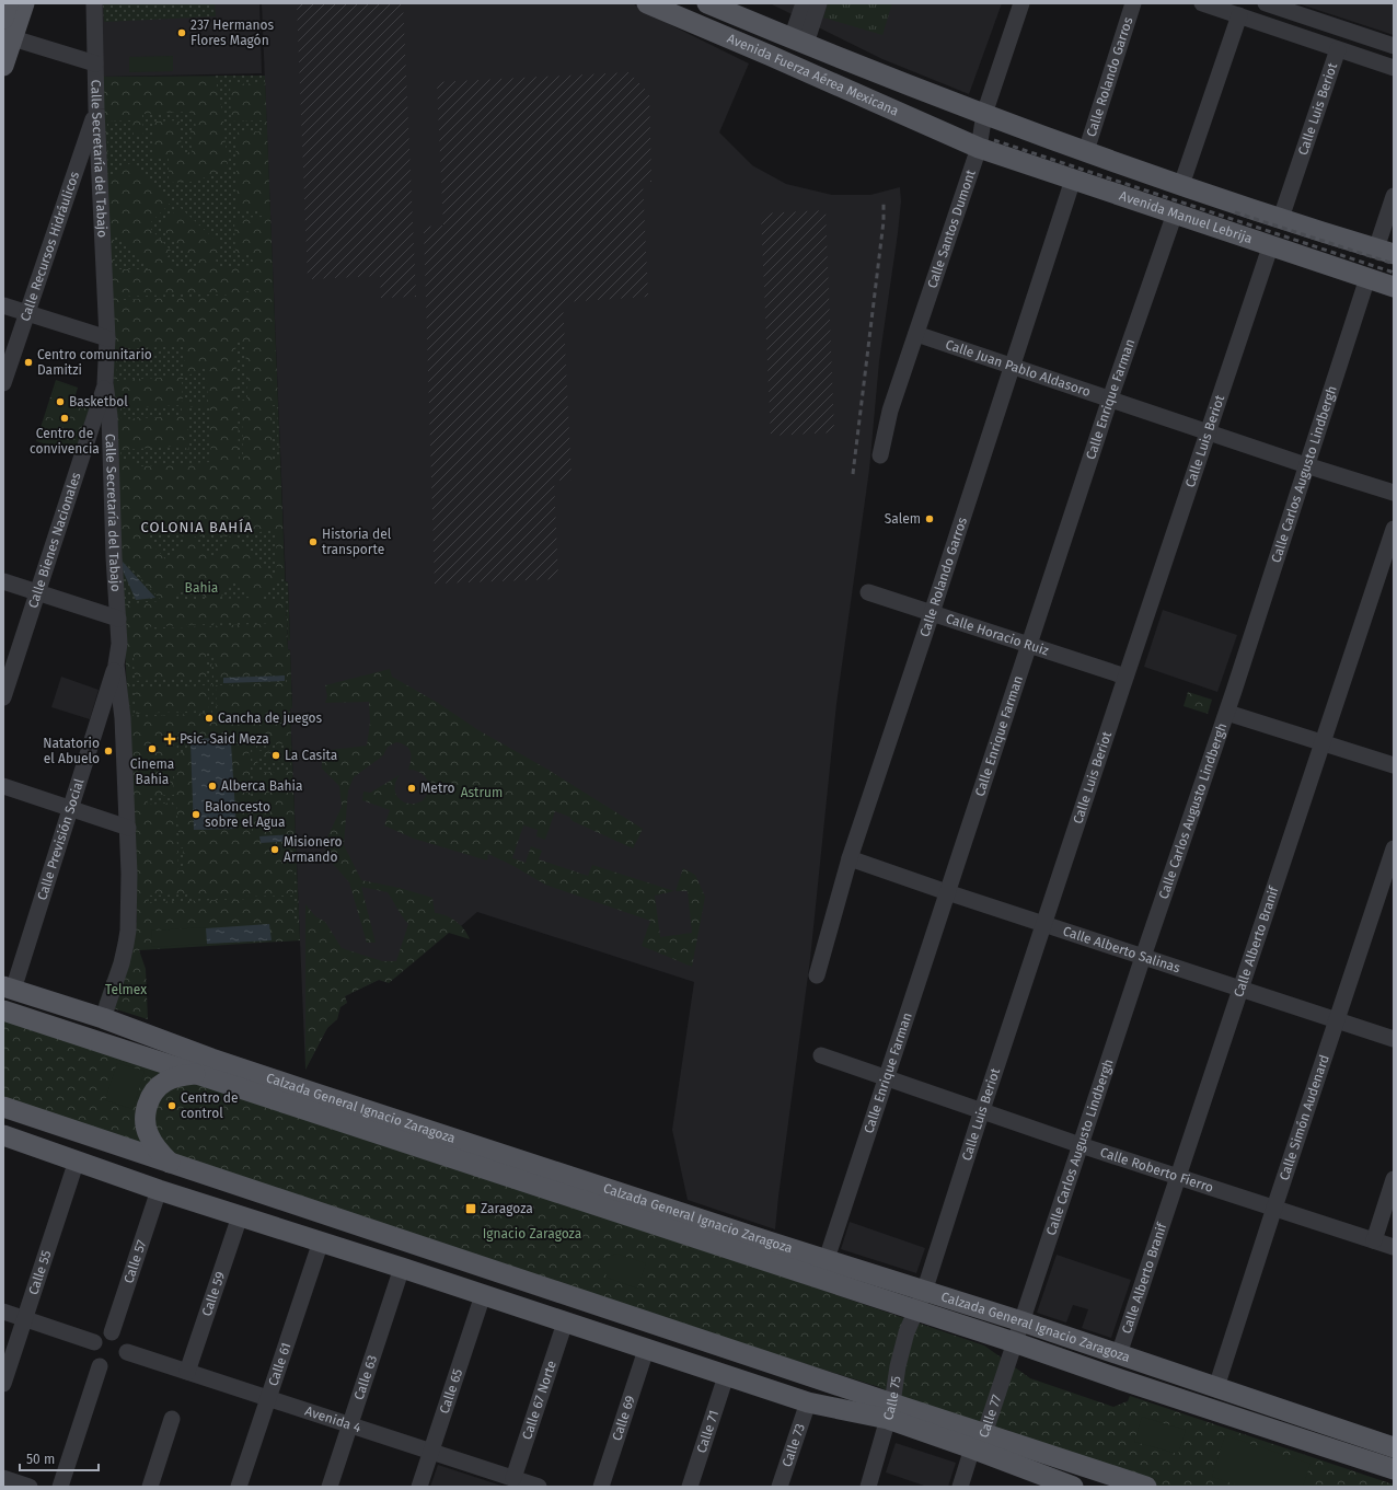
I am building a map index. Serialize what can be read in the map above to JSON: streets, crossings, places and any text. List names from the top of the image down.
{
  "streets": {
    "main road": ["Avenida Fuerza Aérea Mexicana", "Avenida Manuel Lebrija", "Calzada General Ignacio Zaragoza"],
    "street": [
      "Calle Rolando Garros",
      "Calle Luis Beriot",
      "Calle Secretaría del Tabajo",
      "Calle Santos Dumont",
      "Calle Recursos Hidráulicos",
      "Calle Juan Pablo Aldasoro",
      "Calle Enrique Farman",
      "Calle Carlos Augusto Lindbergh",
      "Calle Bienes Nacionales",
      "Calle Horacio Ruiz",
      "Calle Previsión Social",
      "Calle Alberto Branif",
      "Calle Alberto Salinas",
      "Calle Simón Audenard",
      "Calle Roberto Fierro",
      "Calle 57",
      "Calle 55",
      "Calle 59",
      "Calle 61",
      "Calle 63",
      "Calle 65",
      "Calle 75",
      "Calle 67 Norte",
      "Calle 77",
      "Calle 69",
      "Avenida 4",
      "Calle 71",
      "Calle 73"
    ]
  },
  "crossings": [
    ["Avenida Fuerza Aérea Mexicana", "Avenida Manuel Lebrija"],
    ["Avenida Fuerza Aérea Mexicana", "Calle Santos Dumont"],
    ["Calle Rolando Garros", "Avenida Manuel Lebrija"],
    ["Calle Rolando Garros", "Calle Juan Pablo Aldasoro"],
    ["Calle Rolando Garros", "Calle Horacio Ruiz"],
    ["Calle Rolando Garros", "Calle Alberto Salinas"],
    ["Calle Luis Beriot", "Avenida Manuel Lebrija"],
    ["Calle Luis Beriot", "Calle Juan Pablo Aldasoro"],
    ["Calle Luis Beriot", "Calle Horacio Ruiz"],
    ["Calle Luis Beriot", "Calle Alberto Salinas"],
    ["Calle Luis Beriot", "Calzada General Ignacio Zaragoza"],
    ["Calle Luis Beriot", "Calle Roberto Fierro"],
    ["Calle Luis Beriot", "Calle 75"],
    ["Calle Secretaría del Tabajo", "Calle Recursos Hidráulicos"],
    ["Calle Secretaría del Tabajo", "Calle Bienes Nacionales"],
    ["Calle Secretaría del Tabajo", "Calle Previsión Social"],
    ["Calle Secretaría del Tabajo", "Calzada General Ignacio Zaragoza"],
    ["Avenida Manuel Lebrija", "Calle Santos Dumont"],
    ["Avenida Manuel Lebrija", "Calle Enrique Farman"],
    ["Avenida Manuel Lebrija", "Calle Carlos Augusto Lindbergh"],
    ["Calle Santos Dumont", "Calle Juan Pablo Aldasoro"],
    ["Calle Juan Pablo Aldasoro", "Calle Enrique Farman"],
    ["Calle Juan Pablo Aldasoro", "Calle Carlos Augusto Lindbergh"],
    ["Calle Enrique Farman", "Calle Horacio Ruiz"],
    ["Calle Enrique Farman", "Calle Alberto Salinas"],
    ["Calle Enrique Farman", "Calzada General Ignacio Zaragoza"],
    ["Calle Enrique Farman", "Calle Roberto Fierro"],
    ["Calle Carlos Augusto Lindbergh", "Calle Alberto Salinas"],
    ["Calle Carlos Augusto Lindbergh", "Calzada General Ignacio Zaragoza"],
    ["Calle Carlos Augusto Lindbergh", "Calle Roberto Fierro"],
    ["Calle Carlos Augusto Lindbergh", "Calle 77"],
    ["Calle Previsión Social", "Calzada General Ignacio Zaragoza"],
    ["Calle Alberto Branif", "Calle Alberto Salinas"],
    ["Calle Alberto Branif", "Calzada General Ignacio Zaragoza"],
    ["Calle Alberto Branif", "Calle Roberto Fierro"],
    ["Calle Alberto Salinas", "Calle Simón Audenard"],
    ["Calzada General Ignacio Zaragoza", "Calle Simón Audenard"],
    ["Calzada General Ignacio Zaragoza", "Calle 75"],
    ["Calzada General Ignacio Zaragoza", "Calle 77"],
    ["Calle Simón Audenard", "Calle Roberto Fierro"],
    ["Calle 59", "Avenida 4"],
    ["Calle 61", "Avenida 4"],
    ["Calle 63", "Avenida 4"],
    ["Calle 65", "Avenida 4"],
    ["Calle 67 Norte", "Avenida 4"]
  ],
  "districts": ["COLONIA BAHÍA"],
  "parks": [
    "Bahia",
    "Astrum",
    "Telmex",
    "Ignacio Zaragoza"
  ],
  "places": {
    "other": [
      "237 Hermanos Flores Magón",
      "Centro comunitario Damitzi",
      "Basketbol",
      "Centro de convivencia",
      "Salem",
      "Historia del transporte",
      "Cancha de juegos",
      "Cinema Bahia",
      "Natatorio el Abuelo",
      "La Casita",
      "Alberca Bahia",
      "Metro",
      "Baloncesto sobre el Agua",
      "Misionero Armando",
      "Centro de control"
    ],
    "health": ["Psic. Said Meza"],
    "transit": ["Zaragoza"]
  },
  "scale_bar": "50 m"
}
